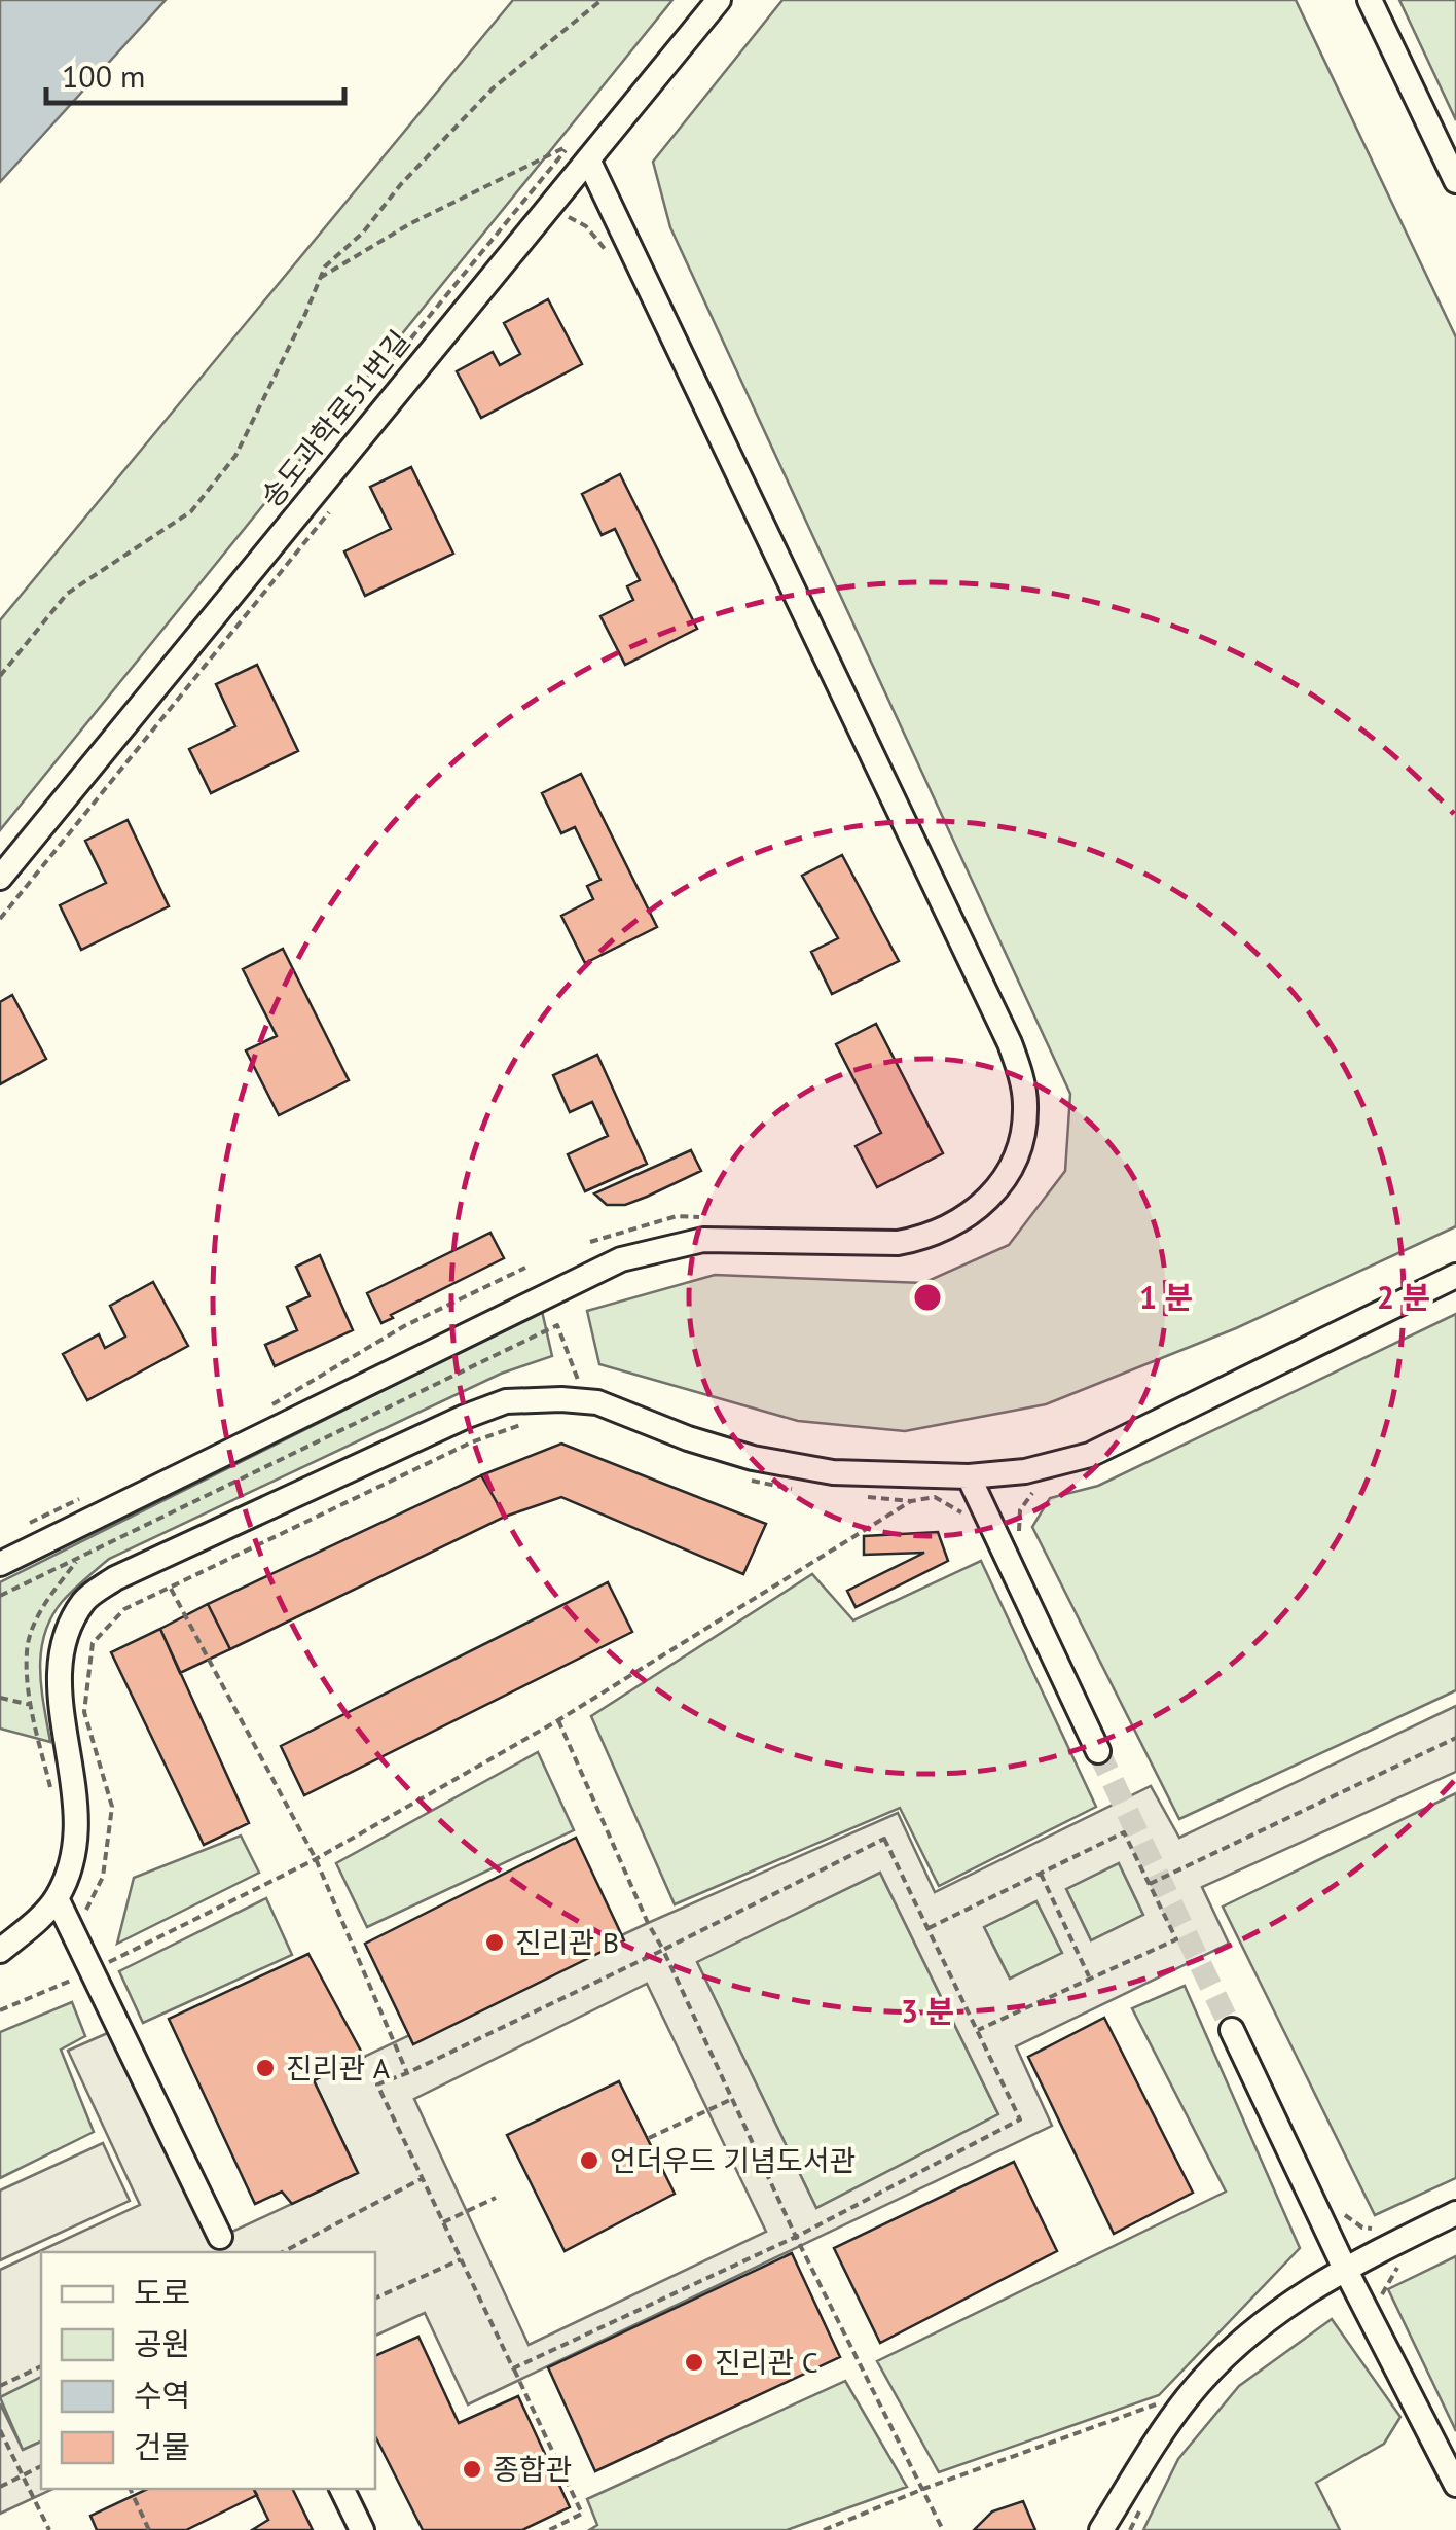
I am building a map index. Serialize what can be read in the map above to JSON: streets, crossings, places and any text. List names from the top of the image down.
{
  "streets": {
    "street": ["송도과학로51번길"]
  },
  "places": [
    "진리관 B",
    "진리관 A",
    "언더우드 기념도서관",
    "진리관 C",
    "종합관"
  ],
  "legend": [
    "도로",
    "공원",
    "수역",
    "건물"
  ],
  "scale_bar": "100 m",
  "rings": ["1 분", "2 분", "3 분"]
}
